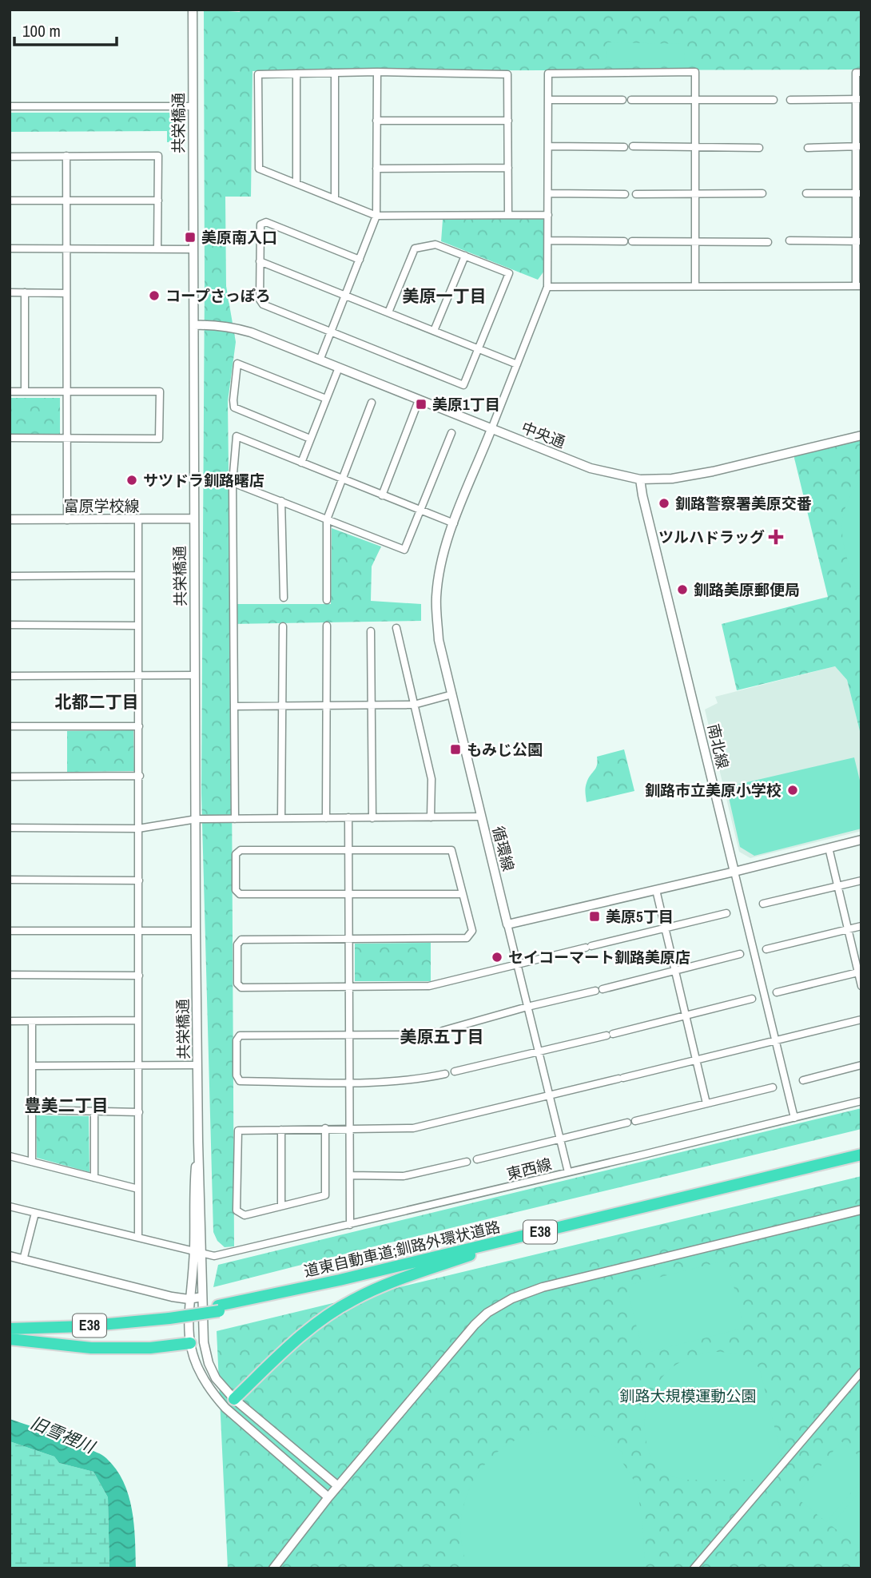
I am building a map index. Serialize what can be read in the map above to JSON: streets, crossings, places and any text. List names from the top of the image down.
{
  "streets": {
    "highway": ["E38", "道東自動車道;釧路外環状道路"],
    "street": [
      "共栄橋通",
      "中央通",
      "富原学校線",
      "南北線",
      "循環線",
      "東西線"
    ]
  },
  "crossings": [
    ["共栄橋通", "中央通"],
    ["共栄橋通", "富原学校線"],
    ["共栄橋通", "東西線"],
    ["中央通", "南北線"],
    ["中央通", "循環線"],
    ["南北線", "東西線"]
  ],
  "districts": [
    "美原一丁目",
    "北都二丁目",
    "美原五丁目",
    "豊美二丁目"
  ],
  "water": ["旧雪裡川"],
  "parks": ["釧路大規模運動公園"],
  "places": {
    "transit": [
      "美原南入口",
      "美原1丁目",
      "もみじ公園",
      "美原5丁目"
    ],
    "other": [
      "コープさっぽろ",
      "サツドラ釧路曙店",
      "釧路警察署美原交番",
      "釧路美原郵便局",
      "釧路市立美原小学校",
      "セイコーマート釧路美原店"
    ],
    "health": ["ツルハドラッグ"]
  },
  "scale_bar": "100 m"
}
